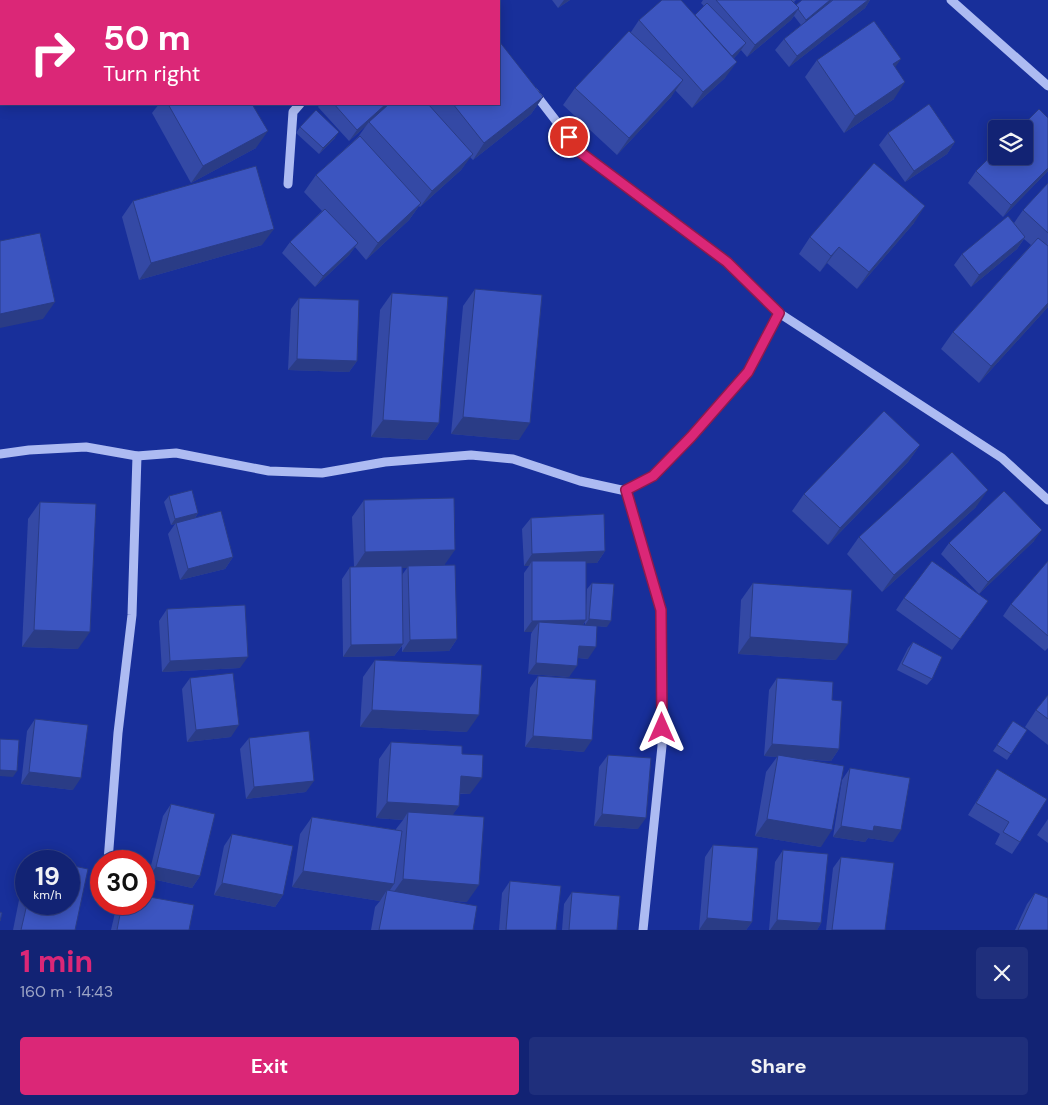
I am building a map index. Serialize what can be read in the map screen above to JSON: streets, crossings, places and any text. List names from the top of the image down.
{
  "page": {
    "turn": ["50 m", "Turn right"],
    "speed": "19 km/h",
    "limit": "30",
    "heading": ["1 min", "160 m · 14:43"],
    "buttons": ["Exit", "Share"]
  }
}
